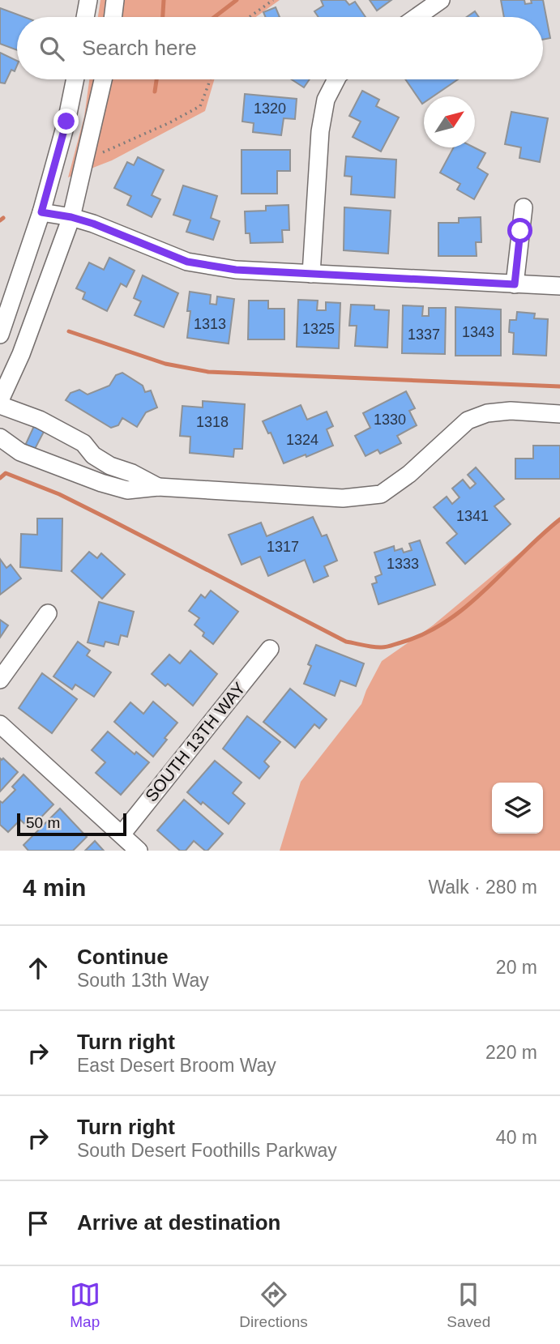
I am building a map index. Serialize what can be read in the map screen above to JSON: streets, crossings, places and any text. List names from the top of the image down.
{
  "streets": {
    "street": ["SOUTH 13TH WAY"]
  },
  "house_numbers": [
    "1320",
    "1313",
    "1325",
    "1343",
    "1337",
    "1330",
    "1318",
    "1324",
    "1341",
    "1317",
    "1333"
  ],
  "scale_bar": "50 m",
  "north": "top right",
  "page": {
    "search": "Search here",
    "scale": "50 m",
    "heading": ["4 min", "Walk · 280 m"],
    "list": [
      ["Continue", "South 13th Way", "20 m"],
      ["Turn right", "East Desert Broom Way", "220 m"],
      ["Turn right", "South Desert Foothills Parkway", "40 m"],
      "Arrive at destination"
    ],
    "nav": ["Map", "Directions", "Saved"]
  }
}
